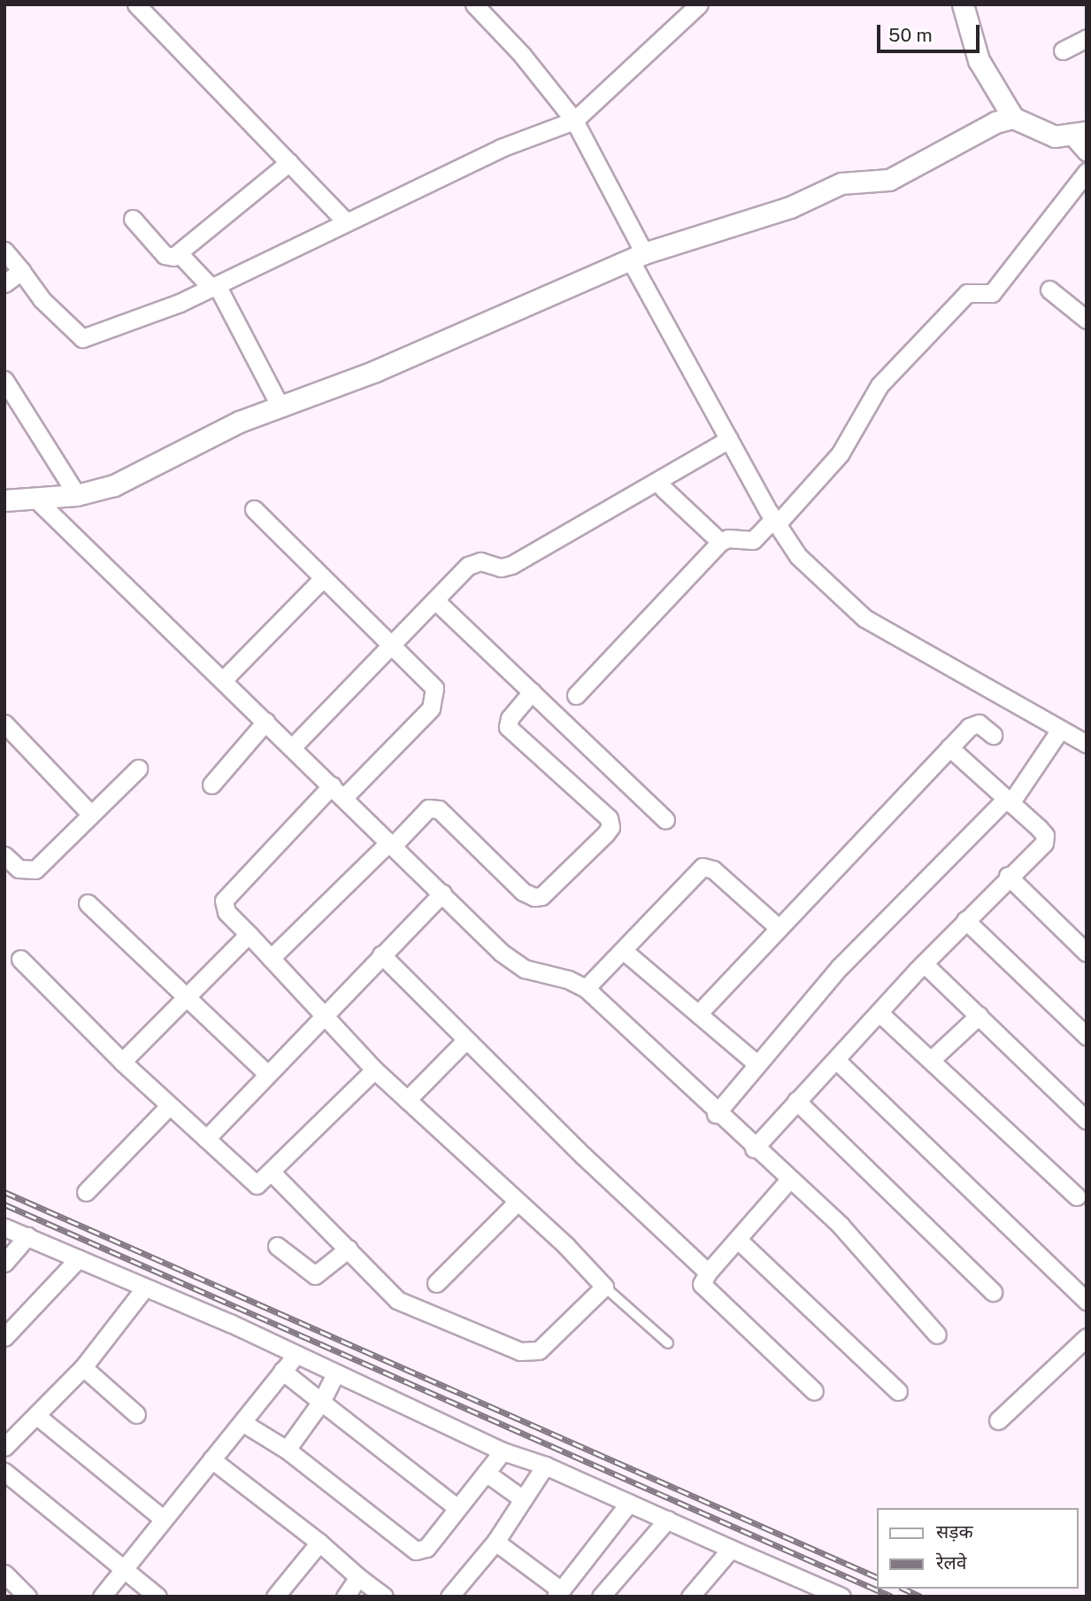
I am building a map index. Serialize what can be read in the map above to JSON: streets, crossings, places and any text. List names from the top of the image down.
{
  "legend": ["सड़क", "रेलवे"],
  "scale_bar": "50 m"
}
